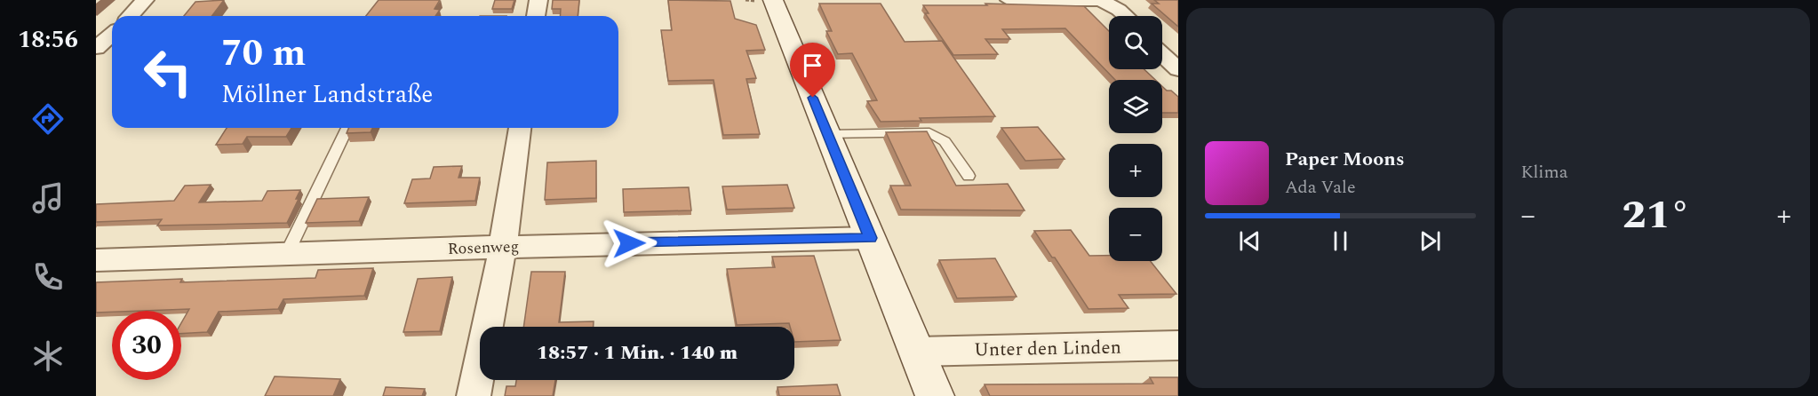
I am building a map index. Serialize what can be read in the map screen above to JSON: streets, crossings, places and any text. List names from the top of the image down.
{
  "streets": {
    "street": ["Rosenweg", "Unter den Linden"]
  },
  "page": {
    "tabs": "18:56",
    "tile": "Klima",
    "map_buttons": ["+", "−"],
    "turn": ["70 m", "Möllner Landstraße"],
    "song": ["Paper Moons", "Ada Vale"],
    "heat": ["−", "21°", "+"],
    "limit": "30",
    "trip": "18:57 · 1 Min. · 140 m"
  }
}
